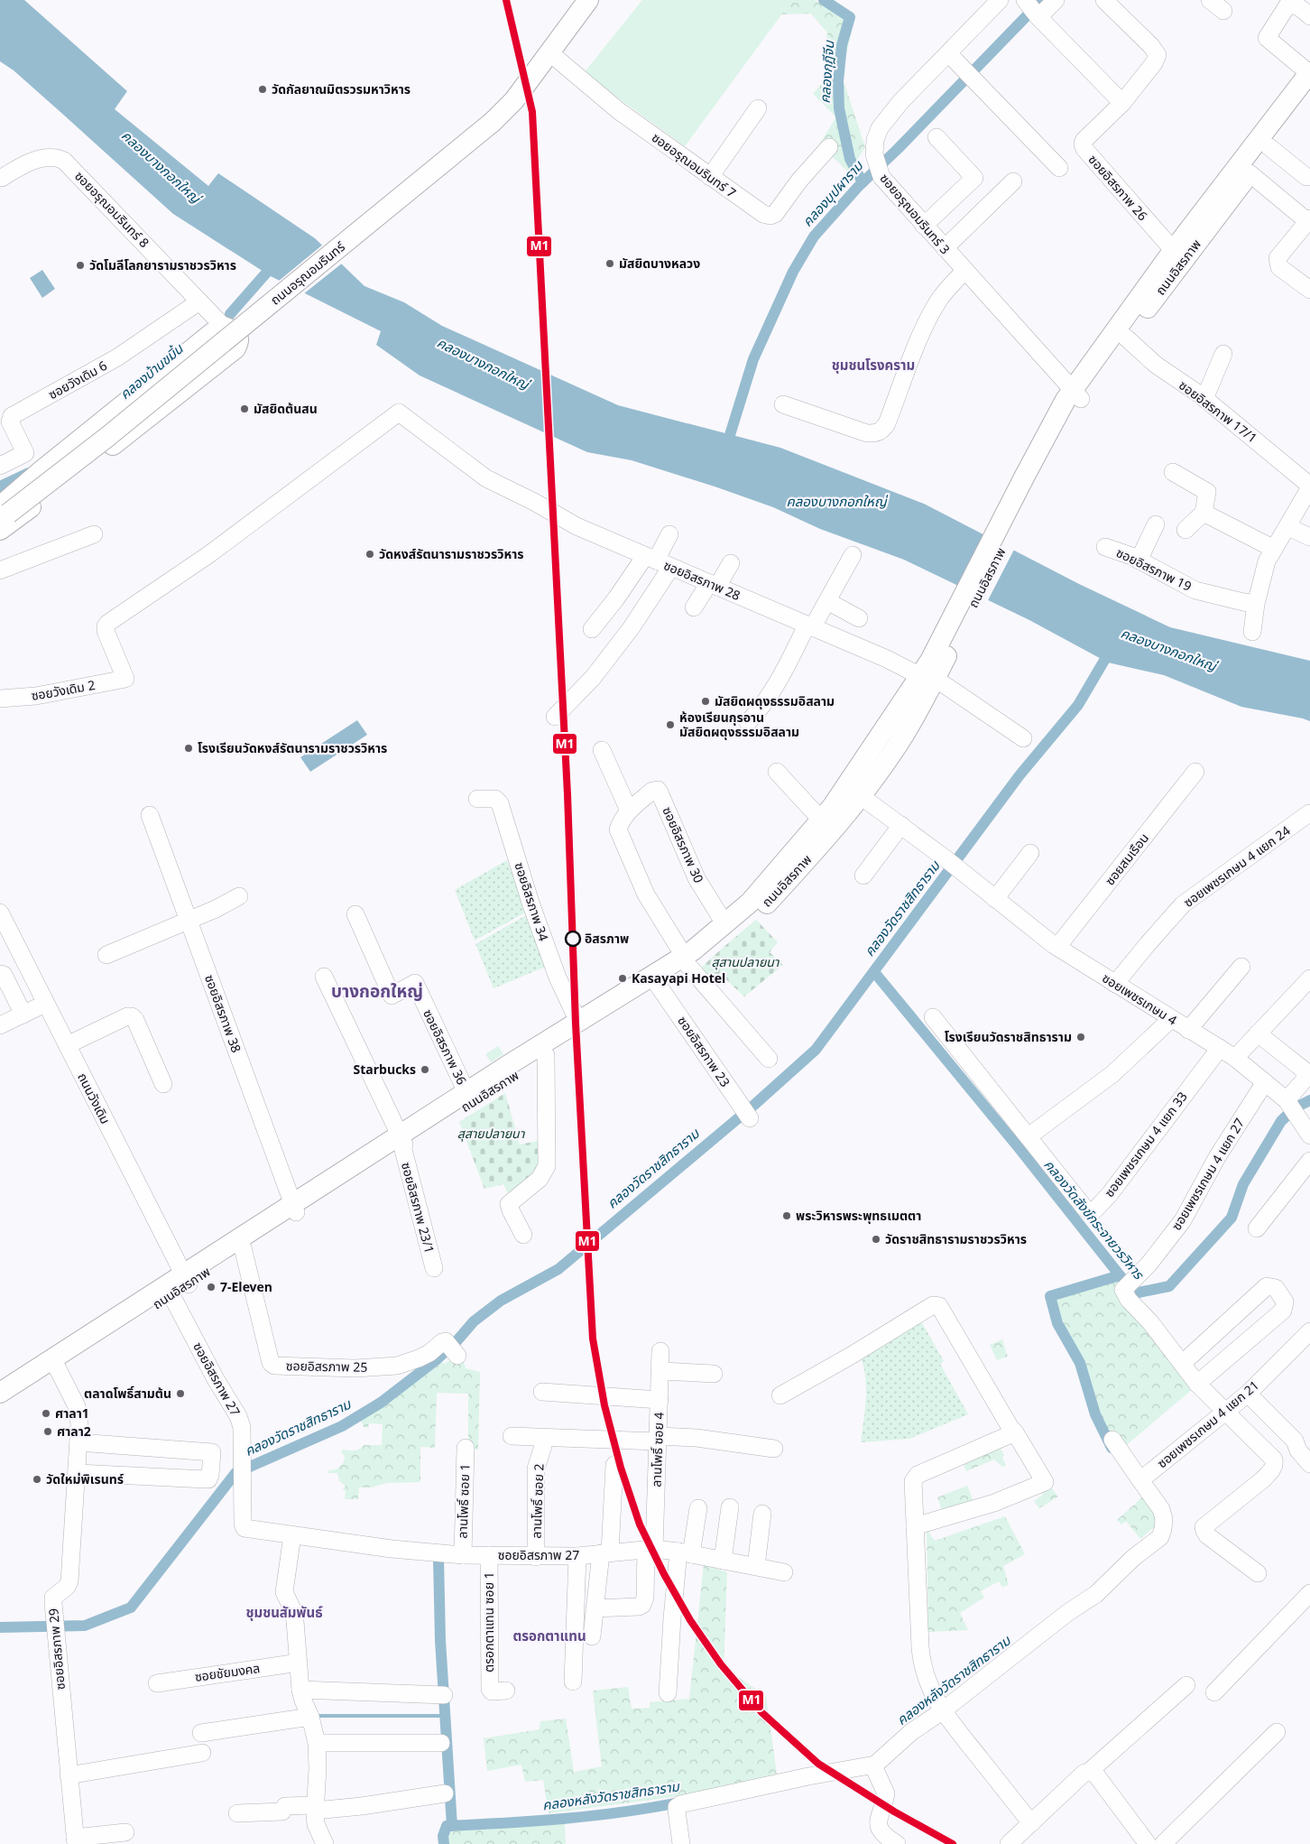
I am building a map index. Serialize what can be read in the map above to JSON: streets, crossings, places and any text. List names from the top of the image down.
{
  "streets": {
    "main road": ["ถนนอิสรภาพ", "ถนนอรุณอมรินทร์"],
    "street": [
      "ซอยอรุณอมรินทร์ 7",
      "ซอยอิสรภาพ 26",
      "ซอยอรุณอมรินทร์ 8",
      "ซอยอรุณอมรินทร์ 3",
      "ซอยวังเดิม 6",
      "ซอยอิสรภาพ 17/1",
      "ซอยอิสรภาพ 19",
      "ซอยอิสรภาพ 28",
      "ซอยวังเดิม 2",
      "ซอยอิสรภาพ 30",
      "ซอยสมเรือน",
      "ซอยเพชรเกษม 4 แยก 24",
      "ซอยอิสรภาพ 34",
      "ซอยเพชรเกษม 4",
      "ซอยอิสรภาพ 38",
      "ซอยอิสรภาพ 36",
      "ซอยอิสรภาพ 23",
      "ถนนวังเดิม",
      "ซอยเพชรเกษม 4 แยก 33",
      "ซอยเพชรเกษม 4 แยก 27",
      "ซอยอิสรภาพ 23/1",
      "ซอยอิสรภาพ 25",
      "ซอยอิสรภาพ 27",
      "ซอยเพชรเกษม 4 แยก 21",
      "ลานโพธิ์ ซอย 4",
      "ลานโพธิ์ ซอย 1",
      "ลานโพธิ์ ซอย 2",
      "ตรอกตาแทน ซอย 1",
      "ซอยอิสรภาพ 29",
      "ซอยชัยมงคล"
    ]
  },
  "crossings": [
    ["ซอยอรุณอมรินทร์ 7", "ถนนอรุณอมรินทร์"],
    ["ซอยอิสรภาพ 26", "ถนนอิสรภาพ"],
    ["ซอยอรุณอมรินทร์ 8", "ซอยวังเดิม 6"],
    ["ซอยอรุณอมรินทร์ 3", "ถนนอิสรภาพ"],
    ["ถนนอิสรภาพ", "ซอยอิสรภาพ 17/1"],
    ["ถนนอิสรภาพ", "ซอยอิสรภาพ 28"],
    ["ถนนอิสรภาพ", "ซอยเพชรเกษม 4"],
    ["ถนนอิสรภาพ", "ซอยอิสรภาพ 38"],
    ["ถนนอิสรภาพ", "ซอยอิสรภาพ 23"],
    ["ถนนอิสรภาพ", "ถนนวังเดิม"],
    ["ถนนอิสรภาพ", "ซอยอิสรภาพ 23/1"],
    ["ถนนอิสรภาพ", "ซอยอิสรภาพ 25"],
    ["ถนนอิสรภาพ", "ซอยอิสรภาพ 27"],
    ["ถนนอิสรภาพ", "ซอยอิสรภาพ 29"],
    ["ซอยอิสรภาพ 28", "ซอยวังเดิม 2"],
    ["ซอยสมเรือน", "ซอยเพชรเกษม 4"],
    ["ซอยเพชรเกษม 4 แยก 24", "ซอยเพชรเกษม 4"],
    ["ซอยเพชรเกษม 4", "ซอยเพชรเกษม 4 แยก 33"],
    ["ซอยเพชรเกษม 4", "ซอยเพชรเกษม 4 แยก 27"],
    ["ซอยอิสรภาพ 27", "ลานโพธิ์ ซอย 4"],
    ["ซอยอิสรภาพ 27", "ลานโพธิ์ ซอย 1"],
    ["ซอยอิสรภาพ 27", "ลานโพธิ์ ซอย 2"],
    ["ซอยอิสรภาพ 27", "ตรอกตาแทน ซอย 1"]
  ],
  "districts": [
    "ชุมชนโรงคราม",
    "บางกอกใหญ่",
    "ชุมชนสัมพันธ์",
    "ตรอกตาแทน"
  ],
  "water": [
    "คลองกุฎีจีน",
    "คลองบางกอกใหญ่",
    "คลองบุปผาราม",
    "คลองบ้านขมิ้น",
    "คลองวัดราชสิทธาราม",
    "คลองวัดสังข์กระจายวรวิหาร",
    "คลองหลังวัดราชสิทธาราม"
  ],
  "parks": ["สุสานปลายนา", "สุสายปลายนา"],
  "places": [
    "วัดกัลยาณมิตรวรมหาวิหาร",
    "มัสยิดบางหลวง",
    "วัดโมลีโลกยารามราชวรวิหาร",
    "มัสยิดต้นสน",
    "วัดหงส์รัตนารามราชวรวิหาร",
    "มัสยิดผดุงธรรมอิสลาม",
    "ห้องเรียนกุรอาน มัสยิดผดุงธรรมอิสลาม",
    "โรงเรียนวัดหงส์รัตนารามราชวรวิหาร",
    "อิสรภาพ",
    "Kasayapi Hotel",
    "โรงเรียนวัดราชสิทธาราม",
    "Starbucks",
    "พระวิหารพระพุทธเมตตา",
    "วัดราชสิทธารามราชวรวิหาร",
    "7-Eleven",
    "ตลาดโพธิ์สามต้น",
    "ศาลา1",
    "ศาลา2",
    "วัดใหม่พิเรนทร์"
  ],
  "lines": ["transit line M1"]
}
